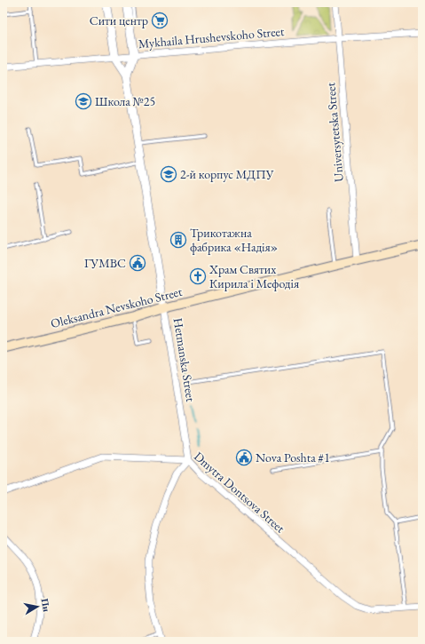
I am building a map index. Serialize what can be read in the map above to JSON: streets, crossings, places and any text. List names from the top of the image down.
{
  "streets": {
    "main road": ["Oleksandra Nevskoho Street"],
    "street": [
      "Mykhaila Hrushevskoho Street",
      "Universytetska Street",
      "Hetmanska Street",
      "Dmytra Dontsova Street"
    ]
  },
  "crossings": [
    ["Mykhaila Hrushevskoho Street", "Universytetska Street"],
    ["Mykhaila Hrushevskoho Street", "Hetmanska Street"],
    ["Universytetska Street", "Oleksandra Nevskoho Street"],
    ["Oleksandra Nevskoho Street", "Hetmanska Street"],
    ["Hetmanska Street", "Dmytra Dontsova Street"]
  ],
  "places": {
    "supermarket": ["Сити центр"],
    "school or university": ["Школа №25", "2-й корпус МДПУ"],
    "building": ["Трикотажна фабрика «Надія»"],
    "public building": ["ГУМВС", "Nova Poshta #1"],
    "church": ["Храм Святих Кирила і Мефодія"]
  },
  "north": "right"
}
